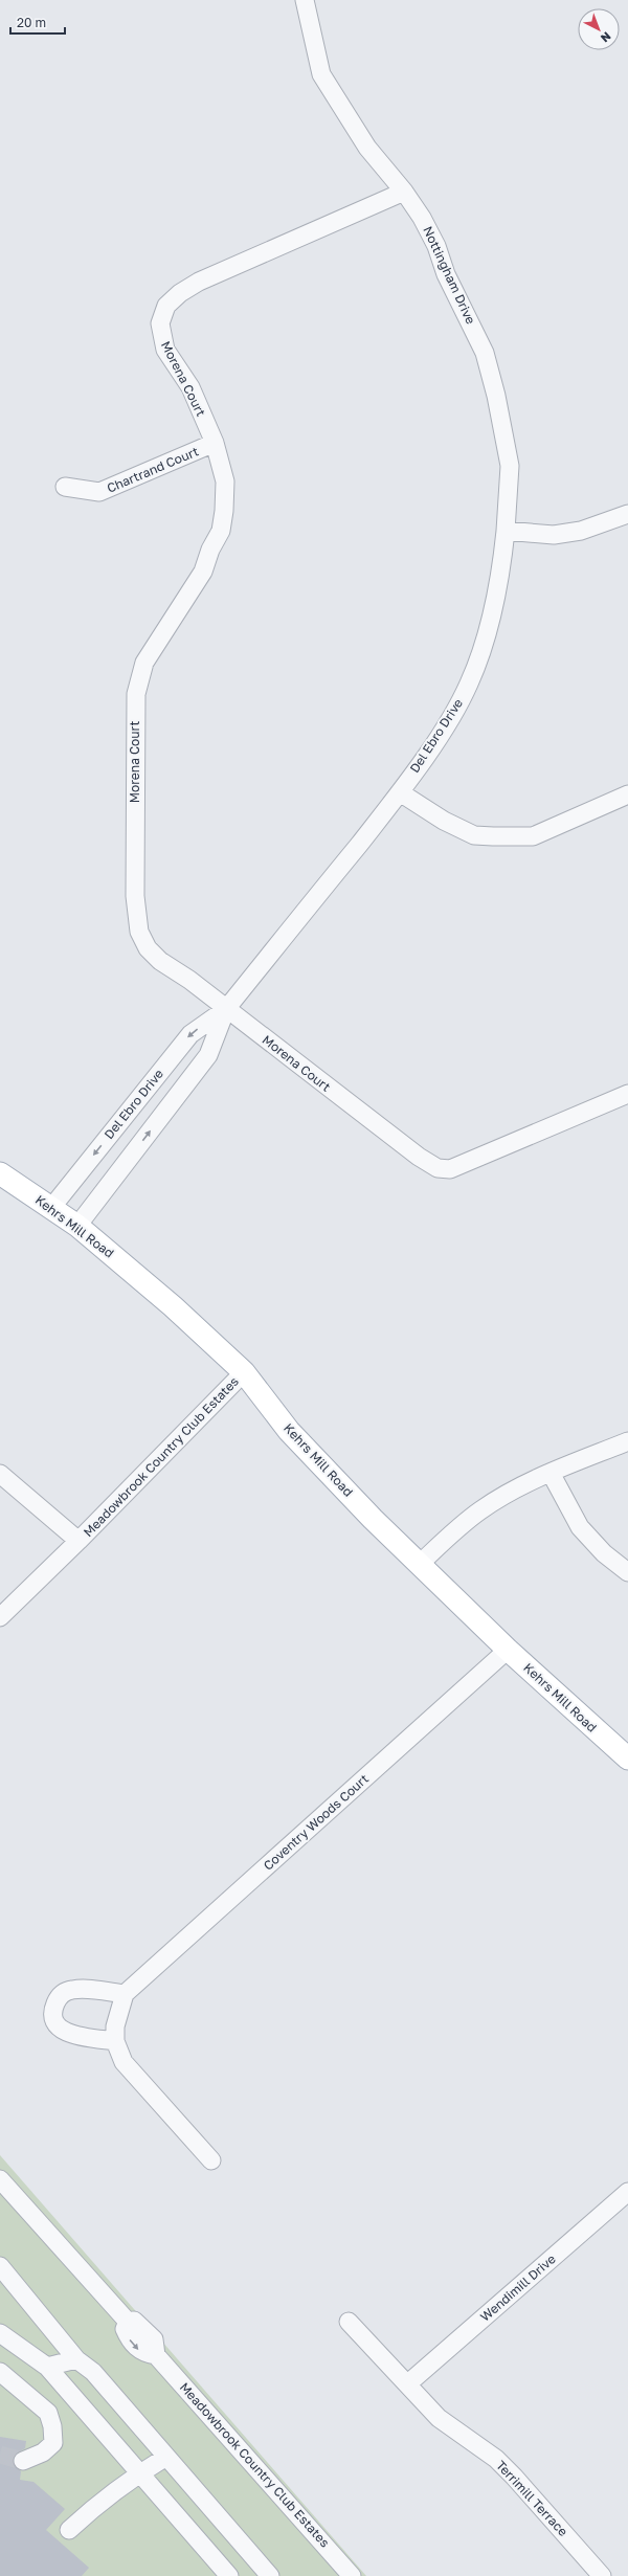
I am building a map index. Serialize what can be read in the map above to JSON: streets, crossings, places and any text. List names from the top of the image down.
{
  "streets": {
    "main road": ["Kehrs Mill Road"],
    "street": [
      "Nottingham Drive",
      "Morena Court",
      "Chartrand Court",
      "Del Ebro Drive",
      "Meadowbrook Country Club Estates",
      "Coventry Woods Court",
      "Wendimill Drive",
      "Terrimill Terrace"
    ]
  },
  "crossings": [
    ["Nottingham Drive", "Morena Court"],
    ["Nottingham Drive", "Del Ebro Drive"],
    ["Morena Court", "Chartrand Court"],
    ["Morena Court", "Del Ebro Drive"],
    ["Del Ebro Drive", "Kehrs Mill Road"],
    ["Kehrs Mill Road", "Meadowbrook Country Club Estates"],
    ["Kehrs Mill Road", "Coventry Woods Court"],
    ["Wendimill Drive", "Terrimill Terrace"]
  ],
  "scale_bar": "20 m",
  "north": "bottom right"
}
